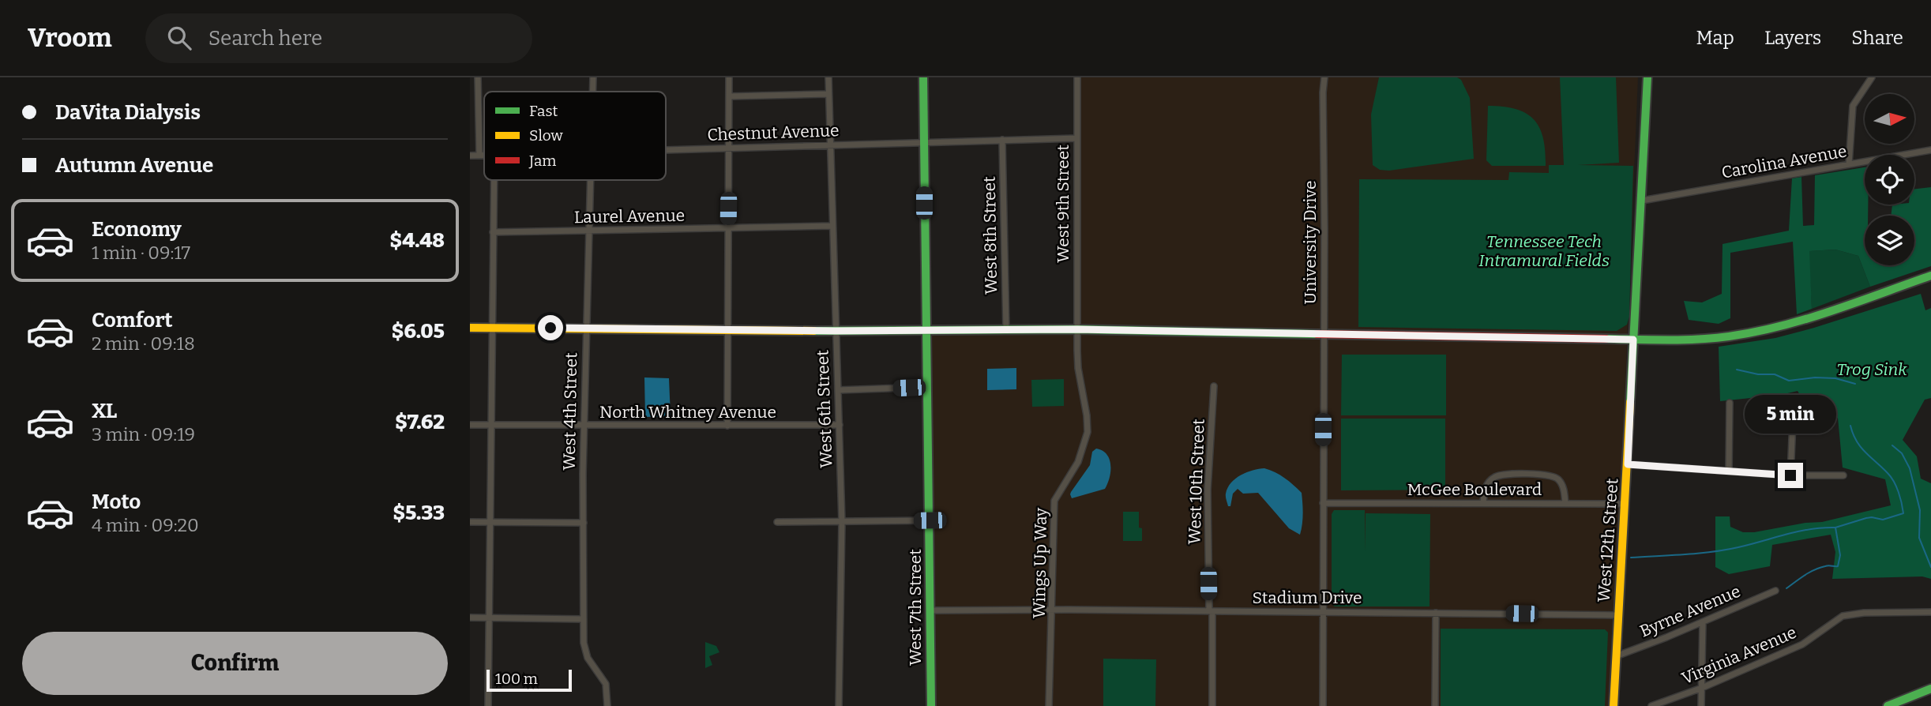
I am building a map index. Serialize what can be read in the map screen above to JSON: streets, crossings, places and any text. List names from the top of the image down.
{
  "streets": {
    "main road": ["West 12th Street", "West 7th Street"],
    "street": [
      "Chestnut Avenue",
      "Carolina Avenue",
      "West 9th Street",
      "Laurel Avenue",
      "West 8th Street",
      "University Drive",
      "West 6th Street",
      "West 4th Street",
      "North Whitney Avenue",
      "West 10th Street",
      "McGee Boulevard",
      "Wings Up Way",
      "Stadium Drive",
      "Byrne Avenue",
      "Virginia Avenue"
    ]
  },
  "crossings": [
    ["Chestnut Avenue", "West 9th Street"],
    ["Chestnut Avenue", "West 8th Street"],
    ["Chestnut Avenue", "West 6th Street"],
    ["Chestnut Avenue", "West 7th Street"],
    ["Carolina Avenue", "West 12th Street"],
    ["West 9th Street", "Wings Up Way"],
    ["Laurel Avenue", "West 6th Street"],
    ["Laurel Avenue", "West 4th Street"],
    ["University Drive", "McGee Boulevard"],
    ["University Drive", "Stadium Drive"],
    ["West 6th Street", "North Whitney Avenue"],
    ["West 4th Street", "North Whitney Avenue"],
    ["West 10th Street", "Stadium Drive"],
    ["McGee Boulevard", "West 12th Street"],
    ["West 12th Street", "Stadium Drive"],
    ["West 12th Street", "Byrne Avenue"],
    ["Wings Up Way", "Stadium Drive"],
    ["Stadium Drive", "West 7th Street"]
  ],
  "parks": ["Tennessee Tech Intramural Fields", "Trog Sink"],
  "legend": ["Fast", "Slow", "Jam"],
  "scale_bar": "100 m",
  "north": "right",
  "page": {
    "header": "Vroom",
    "search": "Search here",
    "nav": ["Map", "Layers", "Share"],
    "banner": ["DaVita Dialysis", "Autumn Avenue"],
    "list": [
      {
        "name": "Economy",
        "note": "1 min · 09:17",
        "value": "$4.48"
      },
      {
        "name": "Comfort",
        "note": "2 min · 09:18",
        "value": "$6.05"
      },
      {
        "name": "XL",
        "note": "3 min · 09:19",
        "value": "$7.62"
      },
      {
        "name": "Moto",
        "note": "4 min · 09:20",
        "value": "$5.33"
      }
    ],
    "bubble": "5 min",
    "buttons": "Confirm",
    "scale": "100 m"
  }
}
